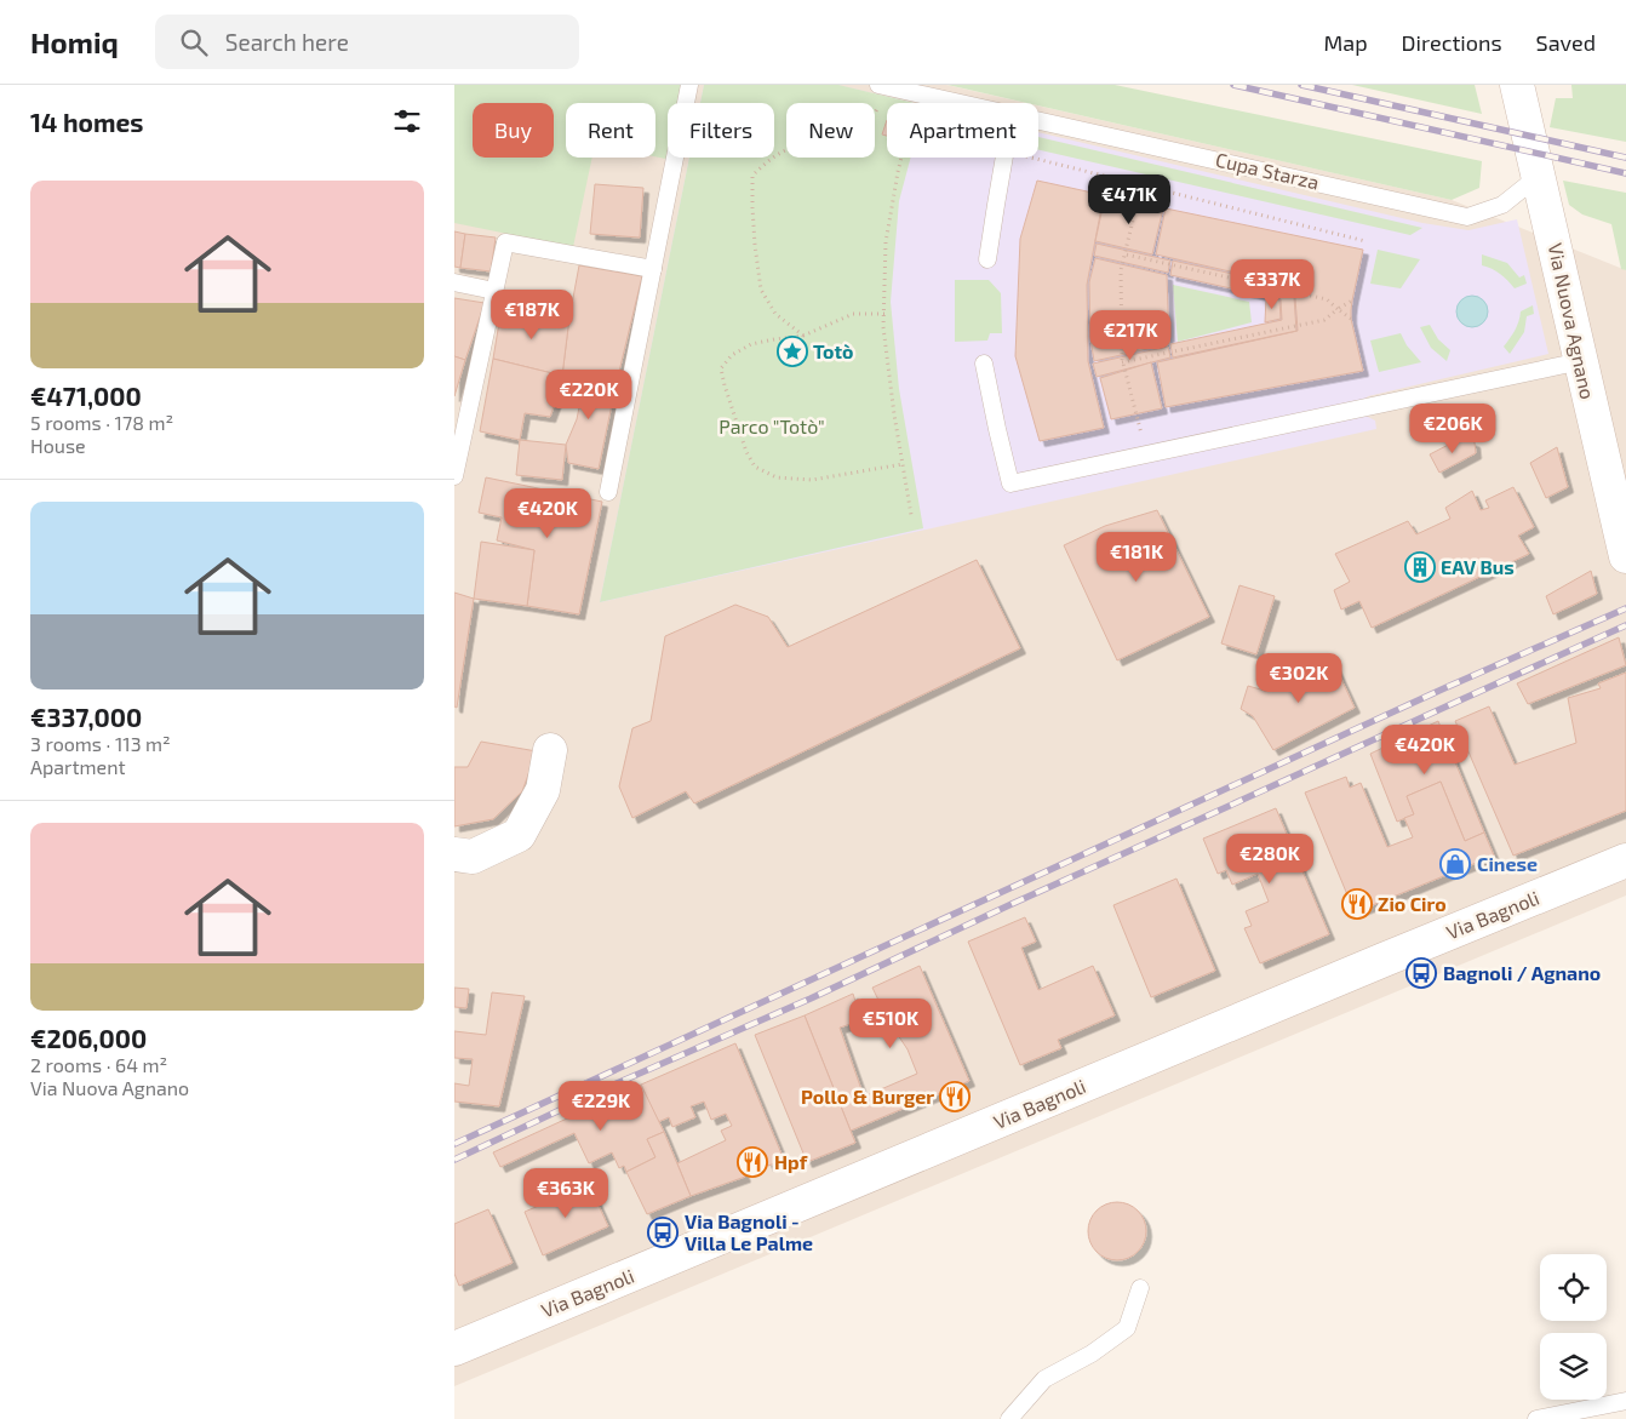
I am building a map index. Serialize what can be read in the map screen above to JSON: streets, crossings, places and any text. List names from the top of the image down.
{
  "streets": {
    "street": ["Via Nuova Agnano", "Via Bagnoli"],
    "lane": ["Cupa Starza"]
  },
  "crossings": [
    ["Cupa Starza", "Via Nuova Agnano"]
  ],
  "parks": ["Parco \"Totò\""],
  "places": {
    "place": ["Totò"],
    "building": ["EAV Bus"],
    "shop": ["Cinese"],
    "restaurant": ["Zio Ciro", "Pollo & Burger", "Hpf"],
    "bus stop": ["Bagnoli / Agnano", "Via Bagnoli - Villa Le Palme"]
  },
  "page": {
    "header": "Homiq",
    "search": "Search here",
    "nav": ["Map", "Directions", "Saved"],
    "heading": "14 homes",
    "chip": [
      "Buy",
      "Rent",
      "Filters",
      "New",
      "Apartment"
    ],
    "list": [
      {
        "name": "€471,000",
        "note": "5 rooms · 178 m² · House"
      },
      {
        "name": "€337,000",
        "note": "3 rooms · 113 m² · Apartment"
      },
      {
        "name": "€206,000",
        "note": "2 rooms · 64 m² · Via Nuova Agnano"
      }
    ],
    "price": [
      "€471K",
      "€337K",
      "€187K",
      "€217K",
      "€220K",
      "€206K",
      "€420K",
      "€181K",
      "€302K",
      "€420K",
      "€280K",
      "€510K",
      "€229K",
      "€363K"
    ]
  }
}
